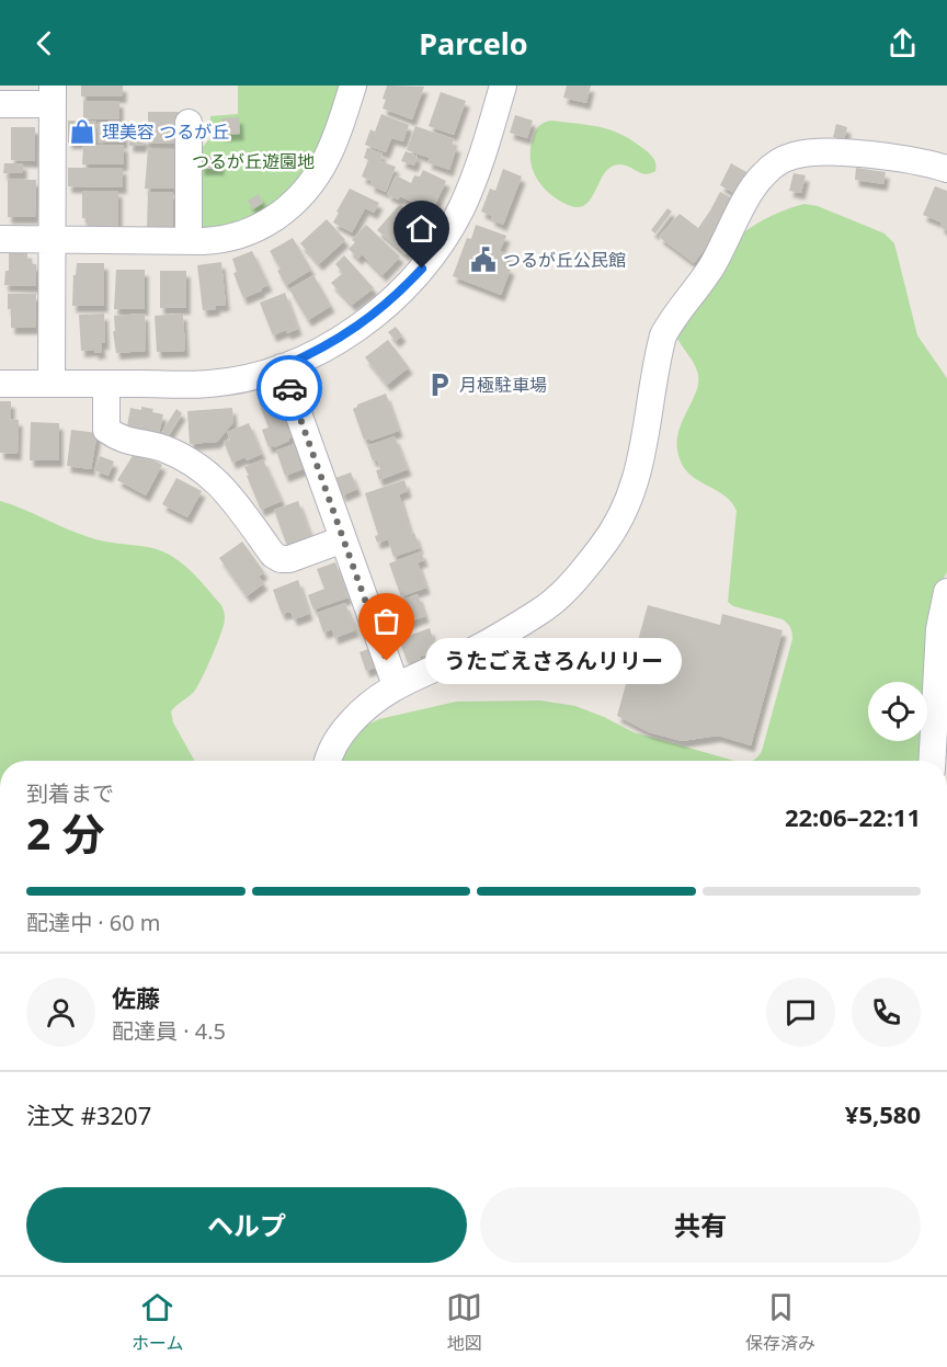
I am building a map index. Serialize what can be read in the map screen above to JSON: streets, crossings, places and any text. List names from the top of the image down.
{
  "parks": ["つるが丘遊園地"],
  "places": {
    "shop": ["理美容 つるが丘"],
    "public building": ["つるが丘公民館"],
    "parking": ["月極駐車場"],
    "other": ["うたごえさろんリリー"]
  },
  "page": {
    "header": "Parcelo",
    "bubble": "うたごえさろんリリー",
    "heading": ["2 分", "到着まで", "22:06–22:11"],
    "panel": [
      "佐藤",
      "配達員 · 4.5",
      "注文 #3207",
      "¥5,580"
    ],
    "bar": "配達中 · 60 m",
    "buttons": ["ヘルプ", "共有"],
    "tabs": ["ホーム", "地図", "保存済み"]
  }
}
